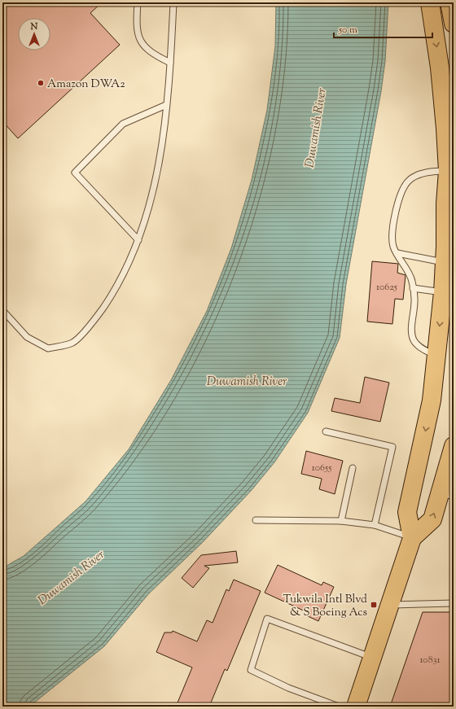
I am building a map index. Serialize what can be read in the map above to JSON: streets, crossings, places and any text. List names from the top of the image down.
{
  "water": ["Duwamish River"],
  "places": {
    "other": ["Amazon DWA2"],
    "transit": ["Tukwila Intl Blvd & S Boeing Acs"]
  },
  "house_numbers": ["10625", "10655", "10831"],
  "scale_bar": "50 m",
  "north": "top"
}
